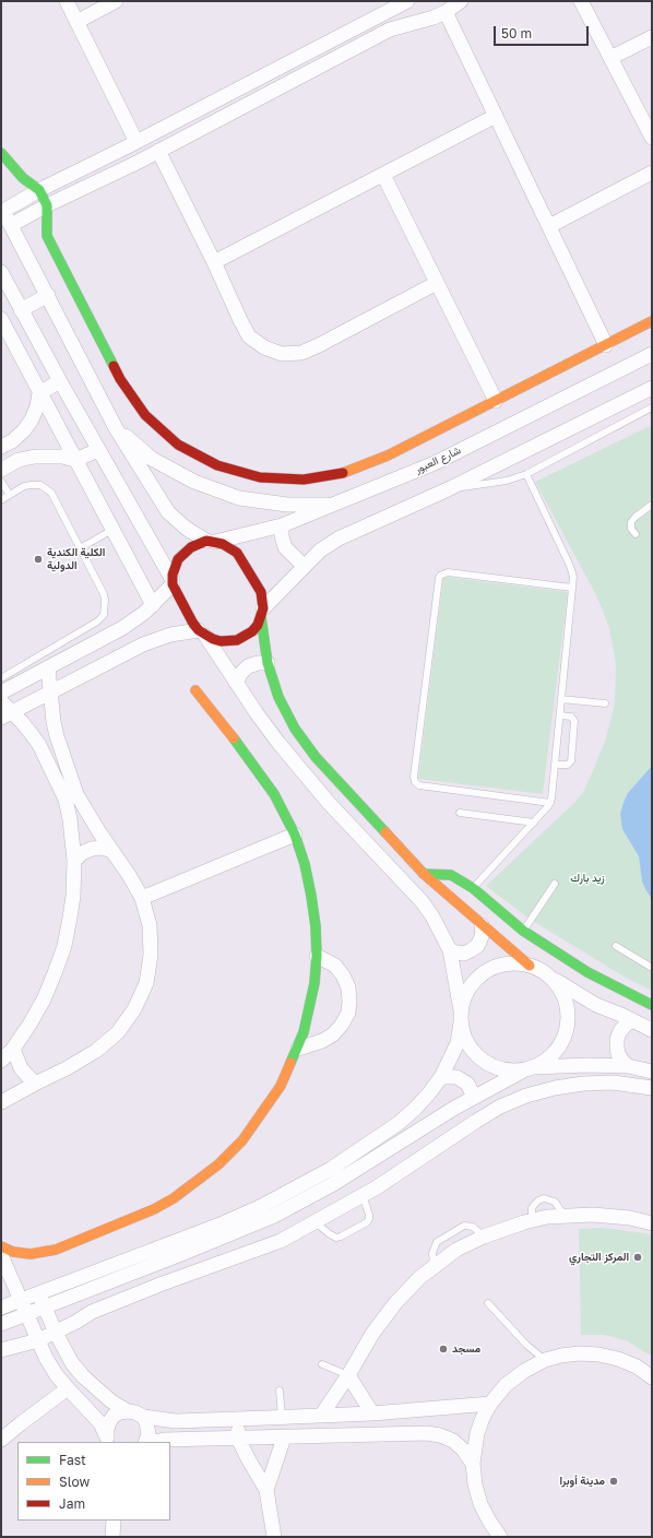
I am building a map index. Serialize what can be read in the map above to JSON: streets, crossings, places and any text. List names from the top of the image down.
{
  "streets": {
    "street": ["شارع العبور"]
  },
  "parks": ["زيد بارك"],
  "places": [
    "الكلية الكندية الدولية",
    "المركز التجاري",
    "مسجد",
    "مدينة أوبرا"
  ],
  "legend": ["Fast", "Slow", "Jam"],
  "scale_bar": "50 m"
}
